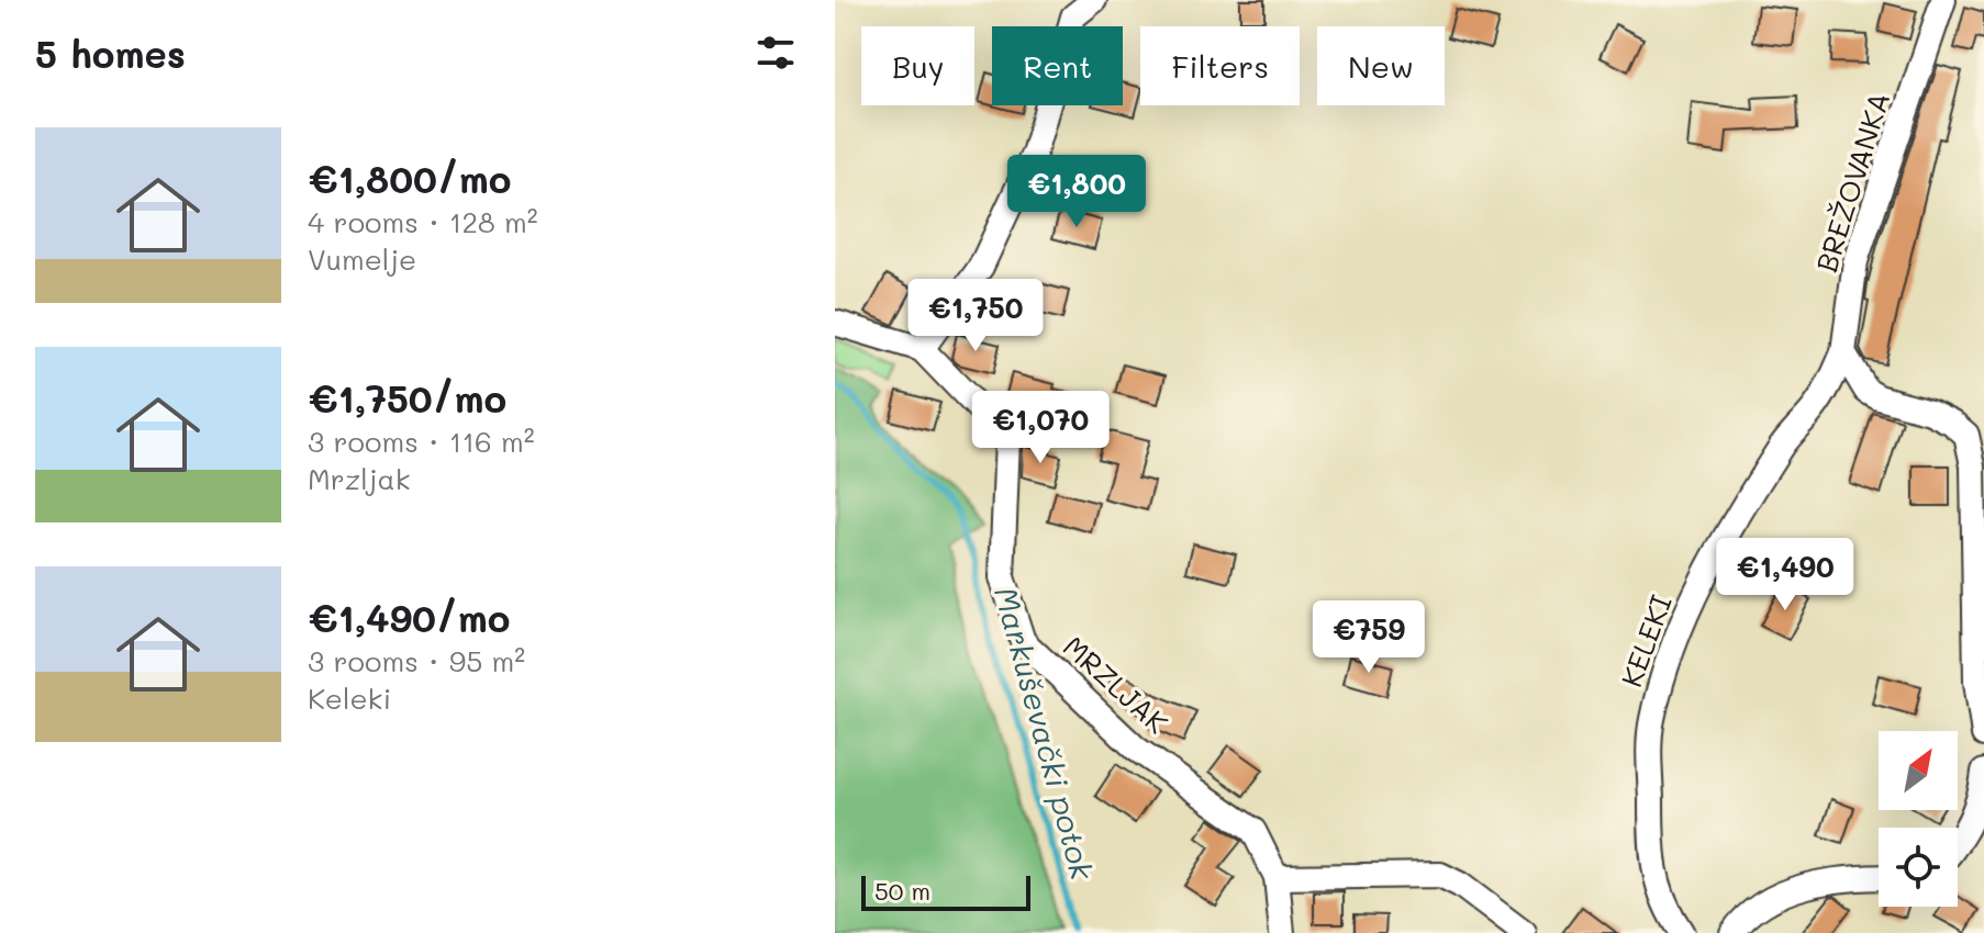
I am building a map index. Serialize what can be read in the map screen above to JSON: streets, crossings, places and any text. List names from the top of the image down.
{
  "streets": {
    "street": ["BREŽOVANKA", "KELEKI", "MRZLJAK"]
  },
  "crossings": [
    ["BREŽOVANKA", "KELEKI"]
  ],
  "water": ["Markuševački potok"],
  "scale_bar": "50 m",
  "north": "top right",
  "page": {
    "heading": "5 homes",
    "chip": [
      "Buy",
      "Rent",
      "Filters",
      "New"
    ],
    "list": [
      {
        "name": "€1,800/mo",
        "note": "4 rooms · 128 m² · Vumelje"
      },
      {
        "name": "€1,750/mo",
        "note": "3 rooms · 116 m² · Mrzljak"
      },
      {
        "name": "€1,490/mo",
        "note": "3 rooms · 95 m² · Keleki"
      }
    ],
    "price": [
      "€1,800",
      "€1,750",
      "€1,070",
      "€1,490",
      "€759"
    ],
    "scale": "50 m"
  }
}
